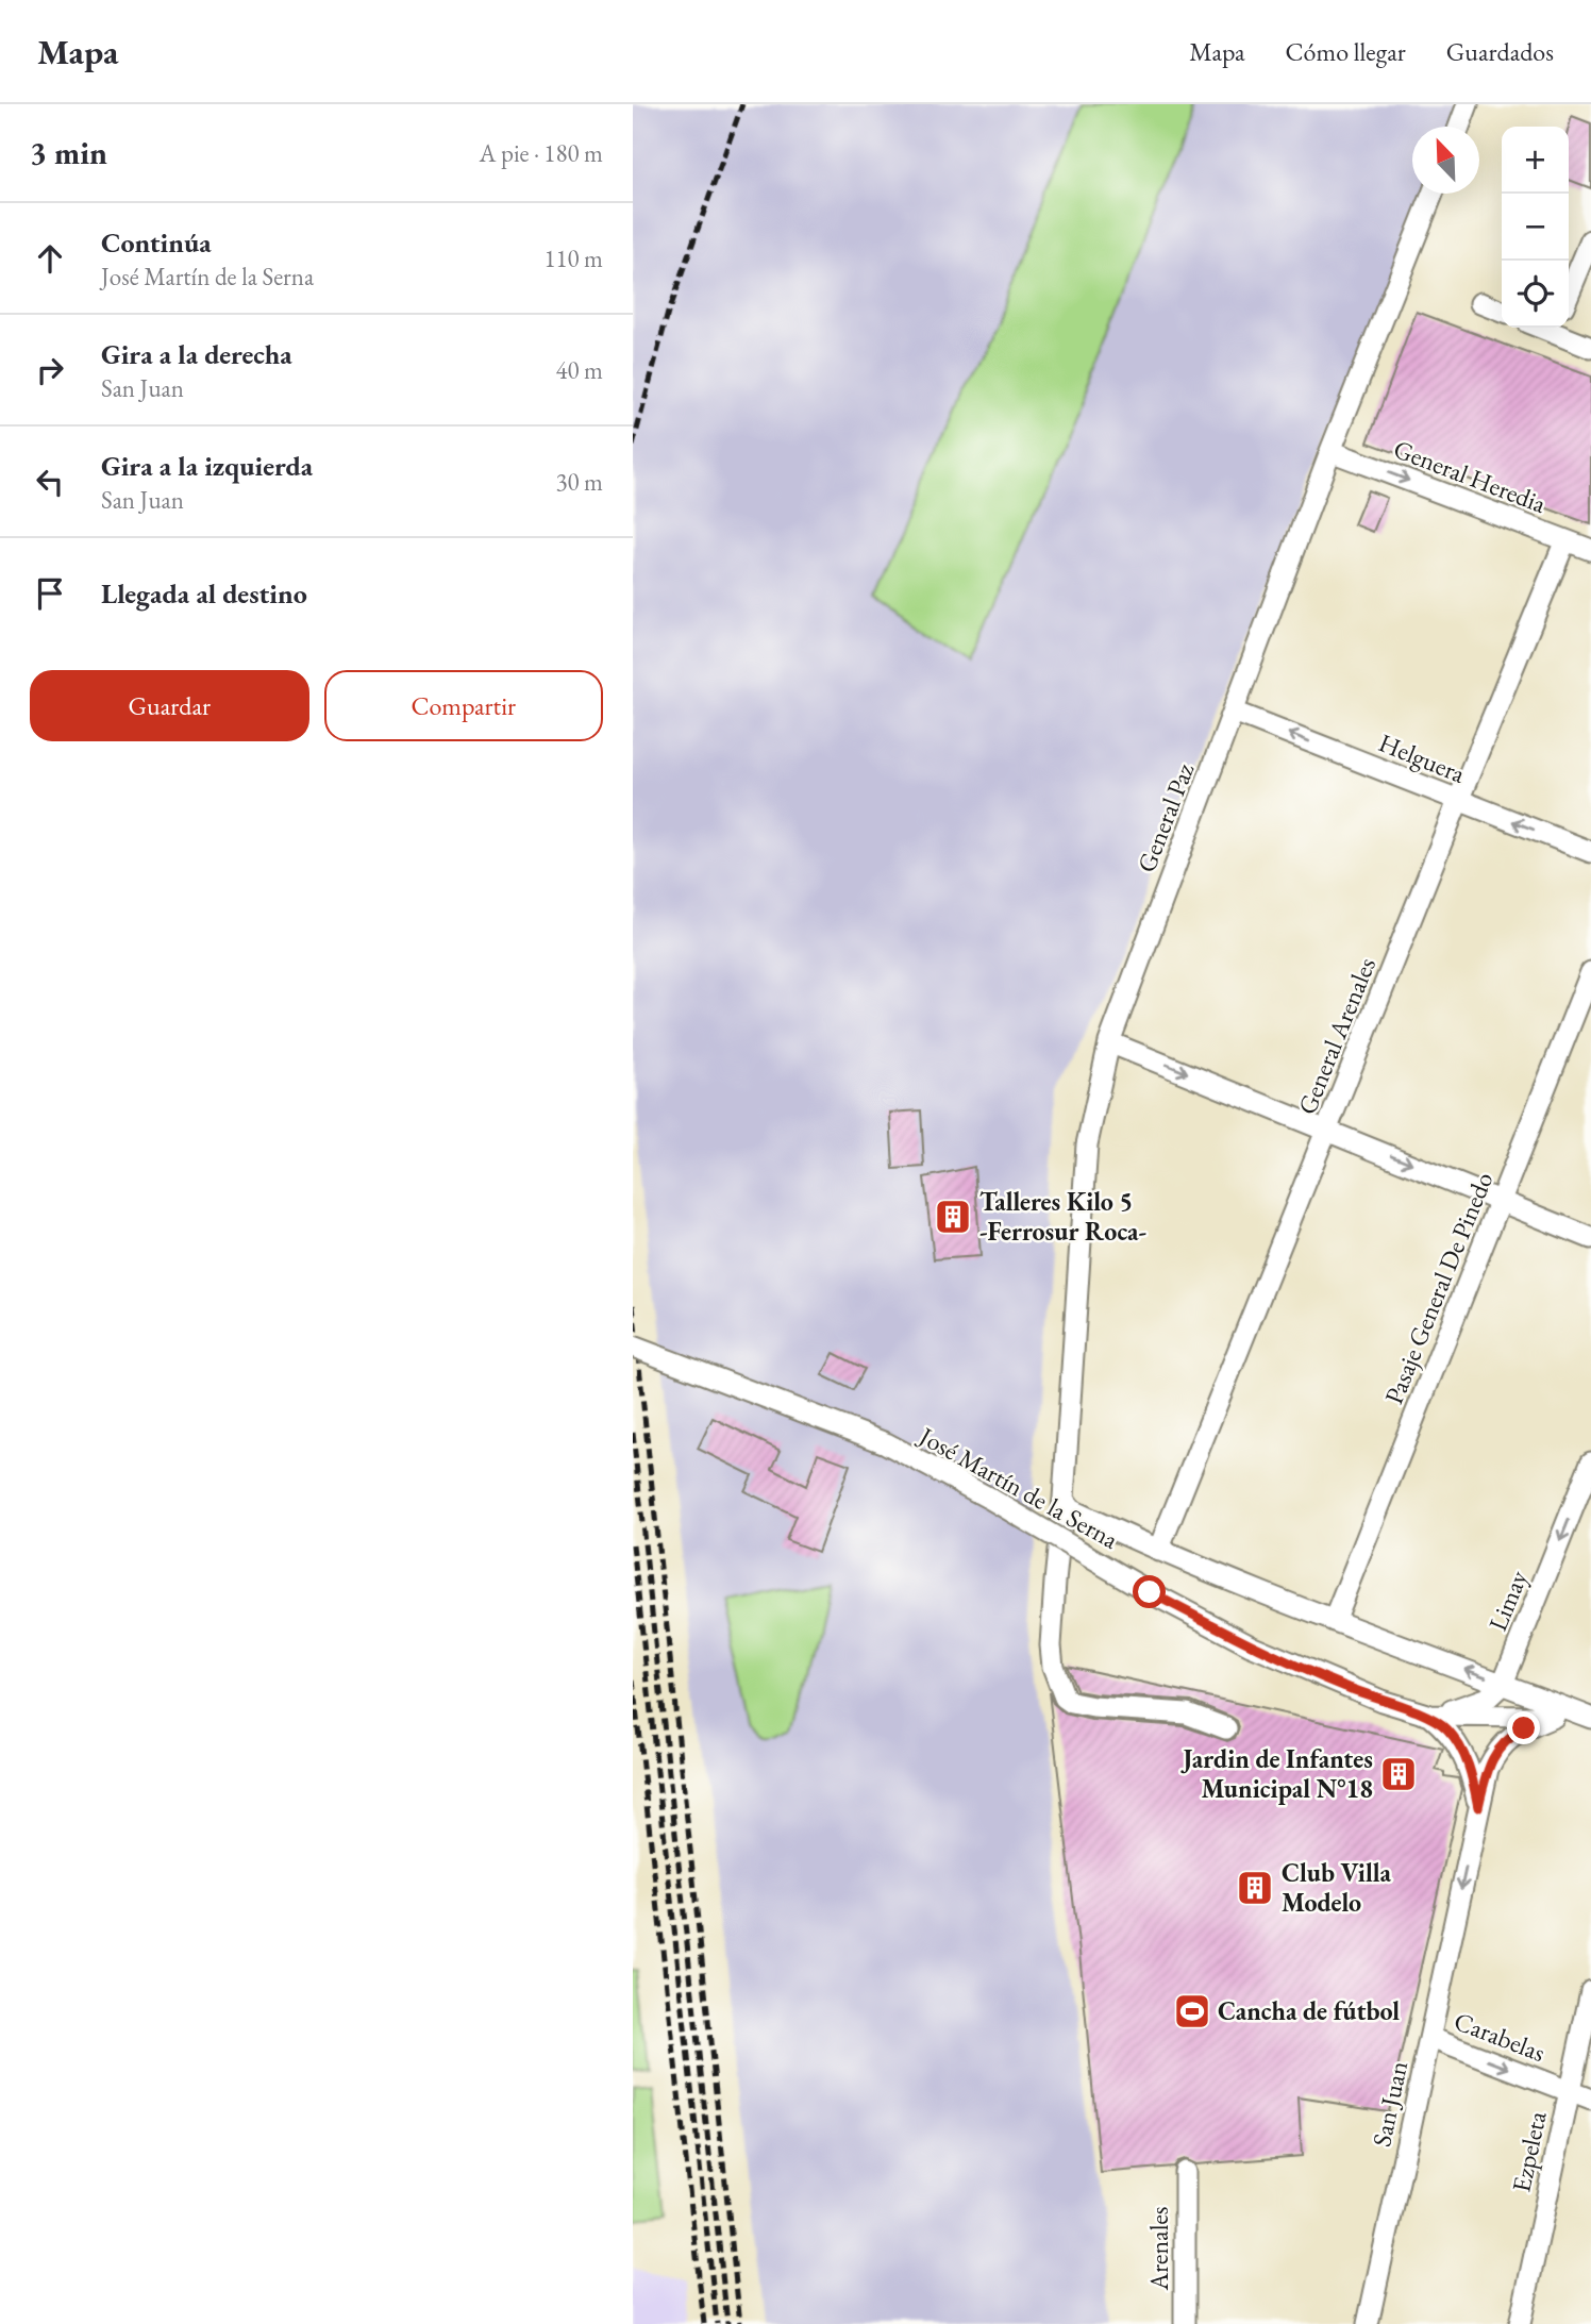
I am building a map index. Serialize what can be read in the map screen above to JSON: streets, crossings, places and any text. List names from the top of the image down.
{
  "streets": {
    "street": [
      "General Heredia",
      "Helguera",
      "General Paz",
      "General Arenales",
      "Pasaje General De Pinedo",
      "José Martín de la Serna",
      "Limay",
      "Carabelas",
      "San Juan",
      "Ezpeleta",
      "Arenales"
    ]
  },
  "crossings": [
    ["General Heredia", "General Paz"],
    ["General Heredia", "General Arenales"],
    ["Helguera", "General Paz"],
    ["Helguera", "General Arenales"],
    ["General Paz", "José Martín de la Serna"],
    ["General Arenales", "José Martín de la Serna"],
    ["Pasaje General De Pinedo", "José Martín de la Serna"],
    ["José Martín de la Serna", "Limay"],
    ["José Martín de la Serna", "San Juan"],
    ["Carabelas", "San Juan"],
    ["Carabelas", "Ezpeleta"]
  ],
  "one_way": [
    "General Heredia",
    "Helguera",
    "Limay",
    "Carabelas"
  ],
  "places": {
    "building": ["Talleres Kilo 5 -Ferrosur Roca-", "Jardin de Infantes Municipal N°18", "Club Villa Modelo"],
    "sports": ["Cancha de fútbol"]
  },
  "north": "top left",
  "page": {
    "header": "Mapa",
    "nav": ["Mapa", "Cómo llegar", "Guardados"],
    "heading": ["3 min", "A pie · 180 m"],
    "map_buttons": ["+", "−"],
    "list": [
      ["Continúa", "José Martín de la Serna", "110 m"],
      ["Gira a la derecha", "San Juan", "40 m"],
      ["Gira a la izquierda", "San Juan", "30 m"],
      "Llegada al destino"
    ],
    "buttons": ["Guardar", "Compartir"]
  }
}
